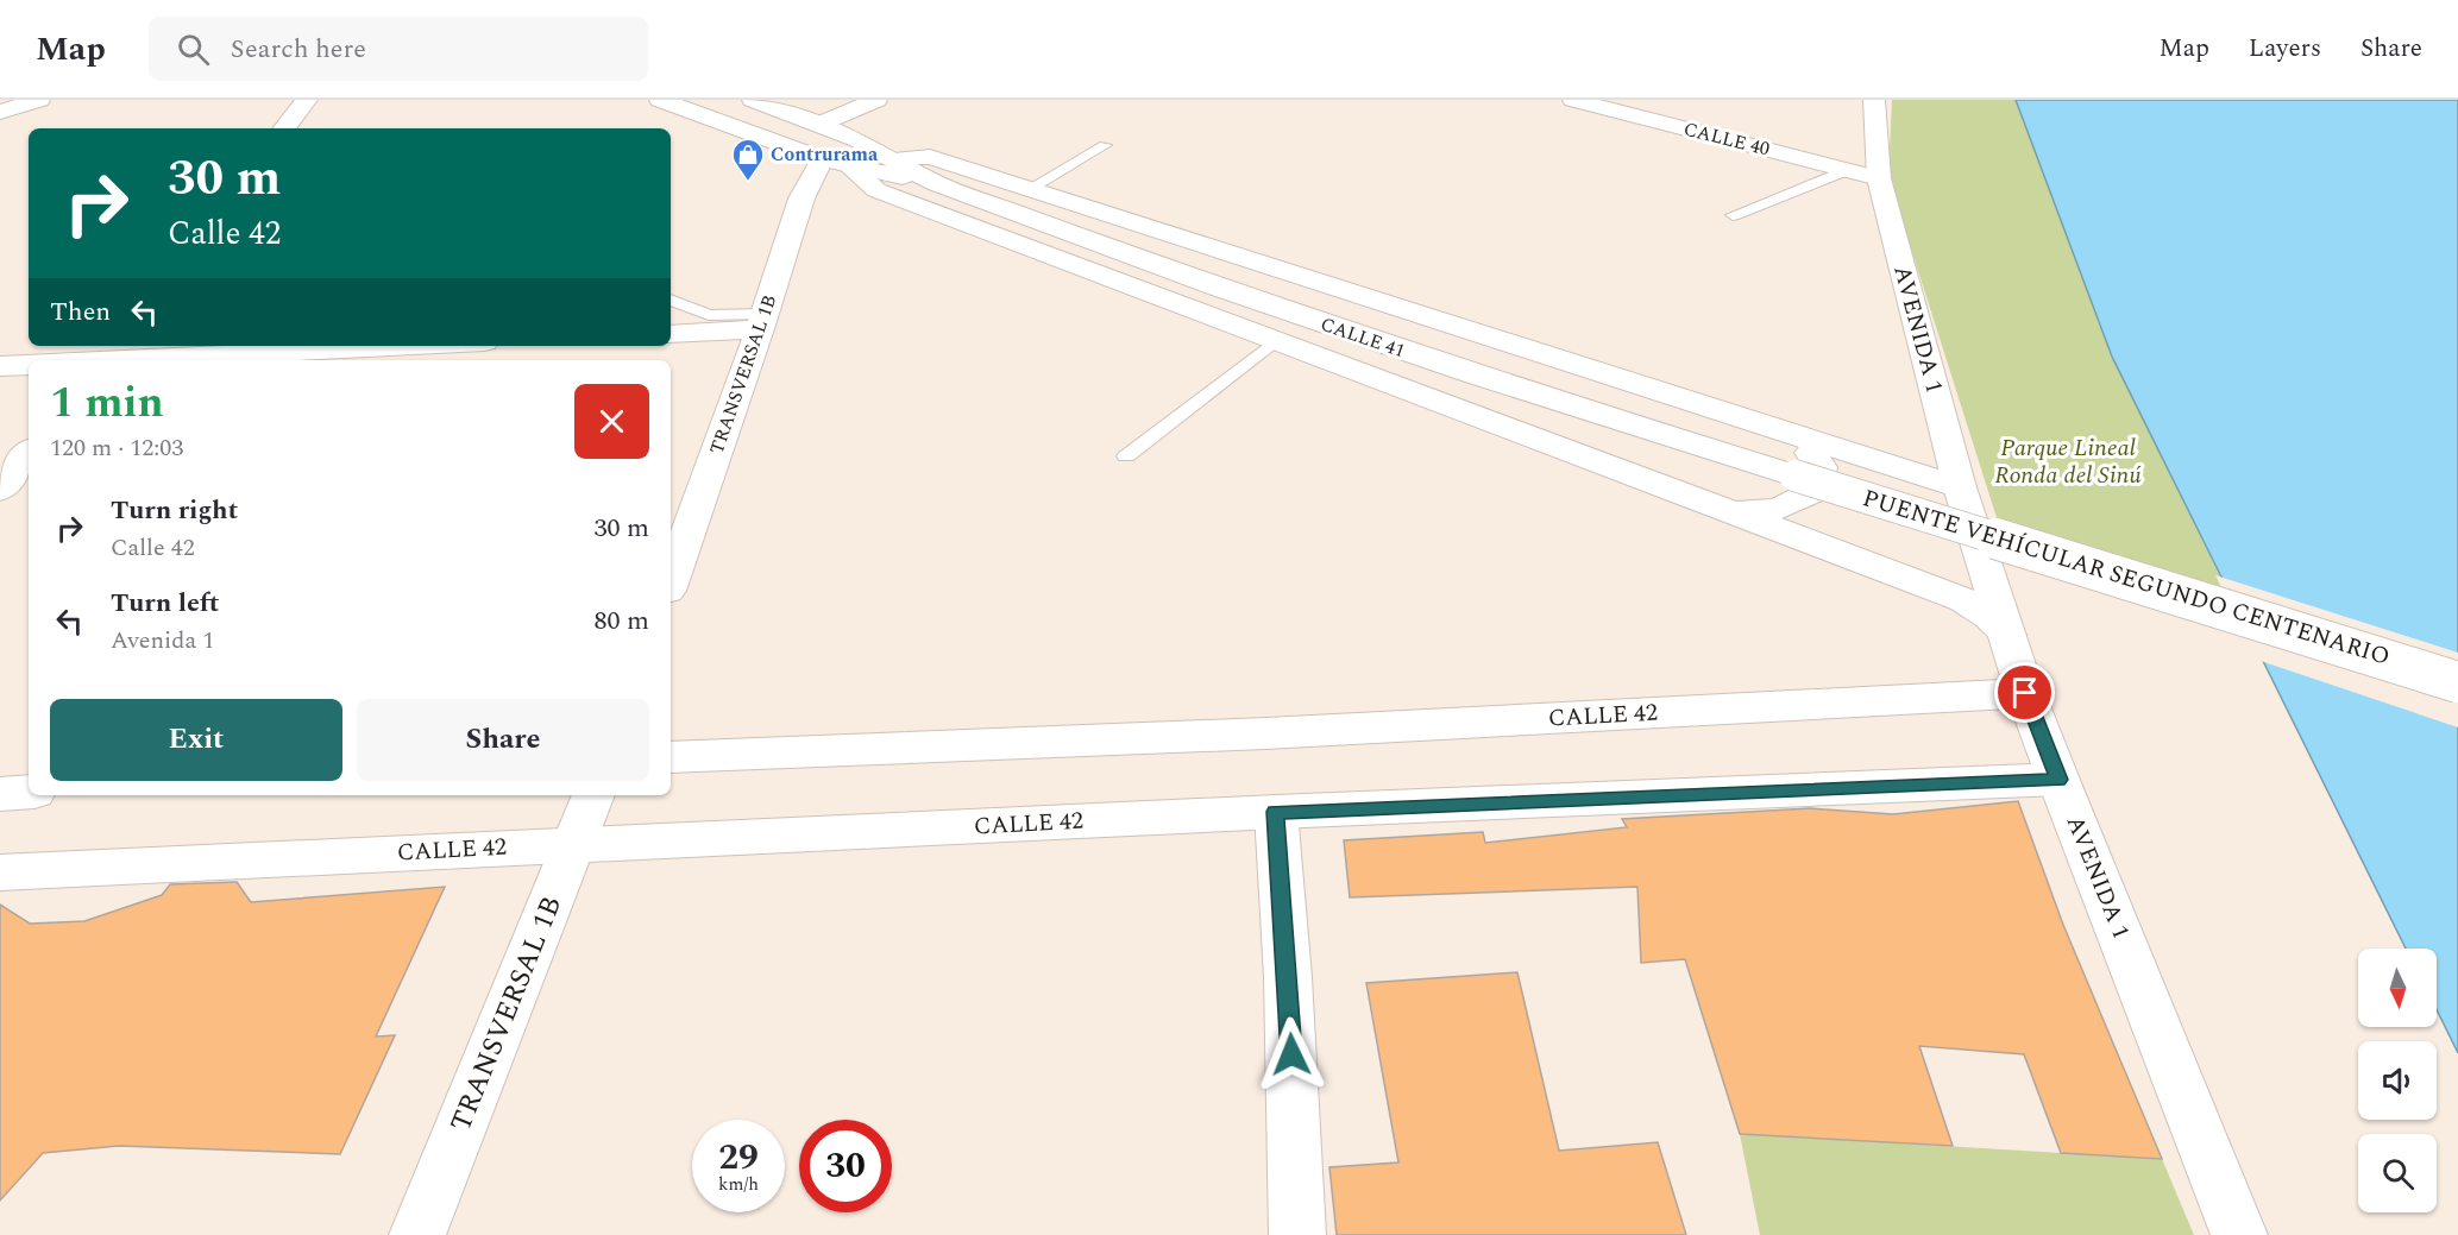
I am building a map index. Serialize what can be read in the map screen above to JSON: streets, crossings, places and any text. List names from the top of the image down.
{
  "streets": {
    "street": [
      "CALLE 40",
      "AVENIDA 1",
      "CALLE 41",
      "TRANSVERSAL 1B",
      "PUENTE VEHÍCULAR SEGUNDO CENTENARIO",
      "CALLE 42"
    ]
  },
  "crossings": [
    ["CALLE 40", "AVENIDA 1"],
    ["AVENIDA 1", "CALLE 42"],
    ["CALLE 41", "TRANSVERSAL 1B"],
    ["CALLE 41", "PUENTE VEHÍCULAR SEGUNDO CENTENARIO"],
    ["TRANSVERSAL 1B", "CALLE 42"]
  ],
  "parks": ["Parque Lineal Ronda del Sinú"],
  "places": {
    "shop": ["Contrurama"]
  },
  "north": "bottom",
  "page": {
    "header": "Map",
    "search": "Search here",
    "nav": ["Map", "Layers", "Share"],
    "turn": ["30 m", "Calle 42"],
    "then": "Then",
    "heading": ["1 min", "120 m · 12:03"],
    "list": [
      {
        "name": "Turn right",
        "note": "Calle 42",
        "value": "30 m"
      },
      {
        "name": "Turn left",
        "note": "Avenida 1",
        "value": "80 m"
      }
    ],
    "buttons": ["Exit", "Share"],
    "speed": "29 km/h",
    "limit": "30"
  }
}
